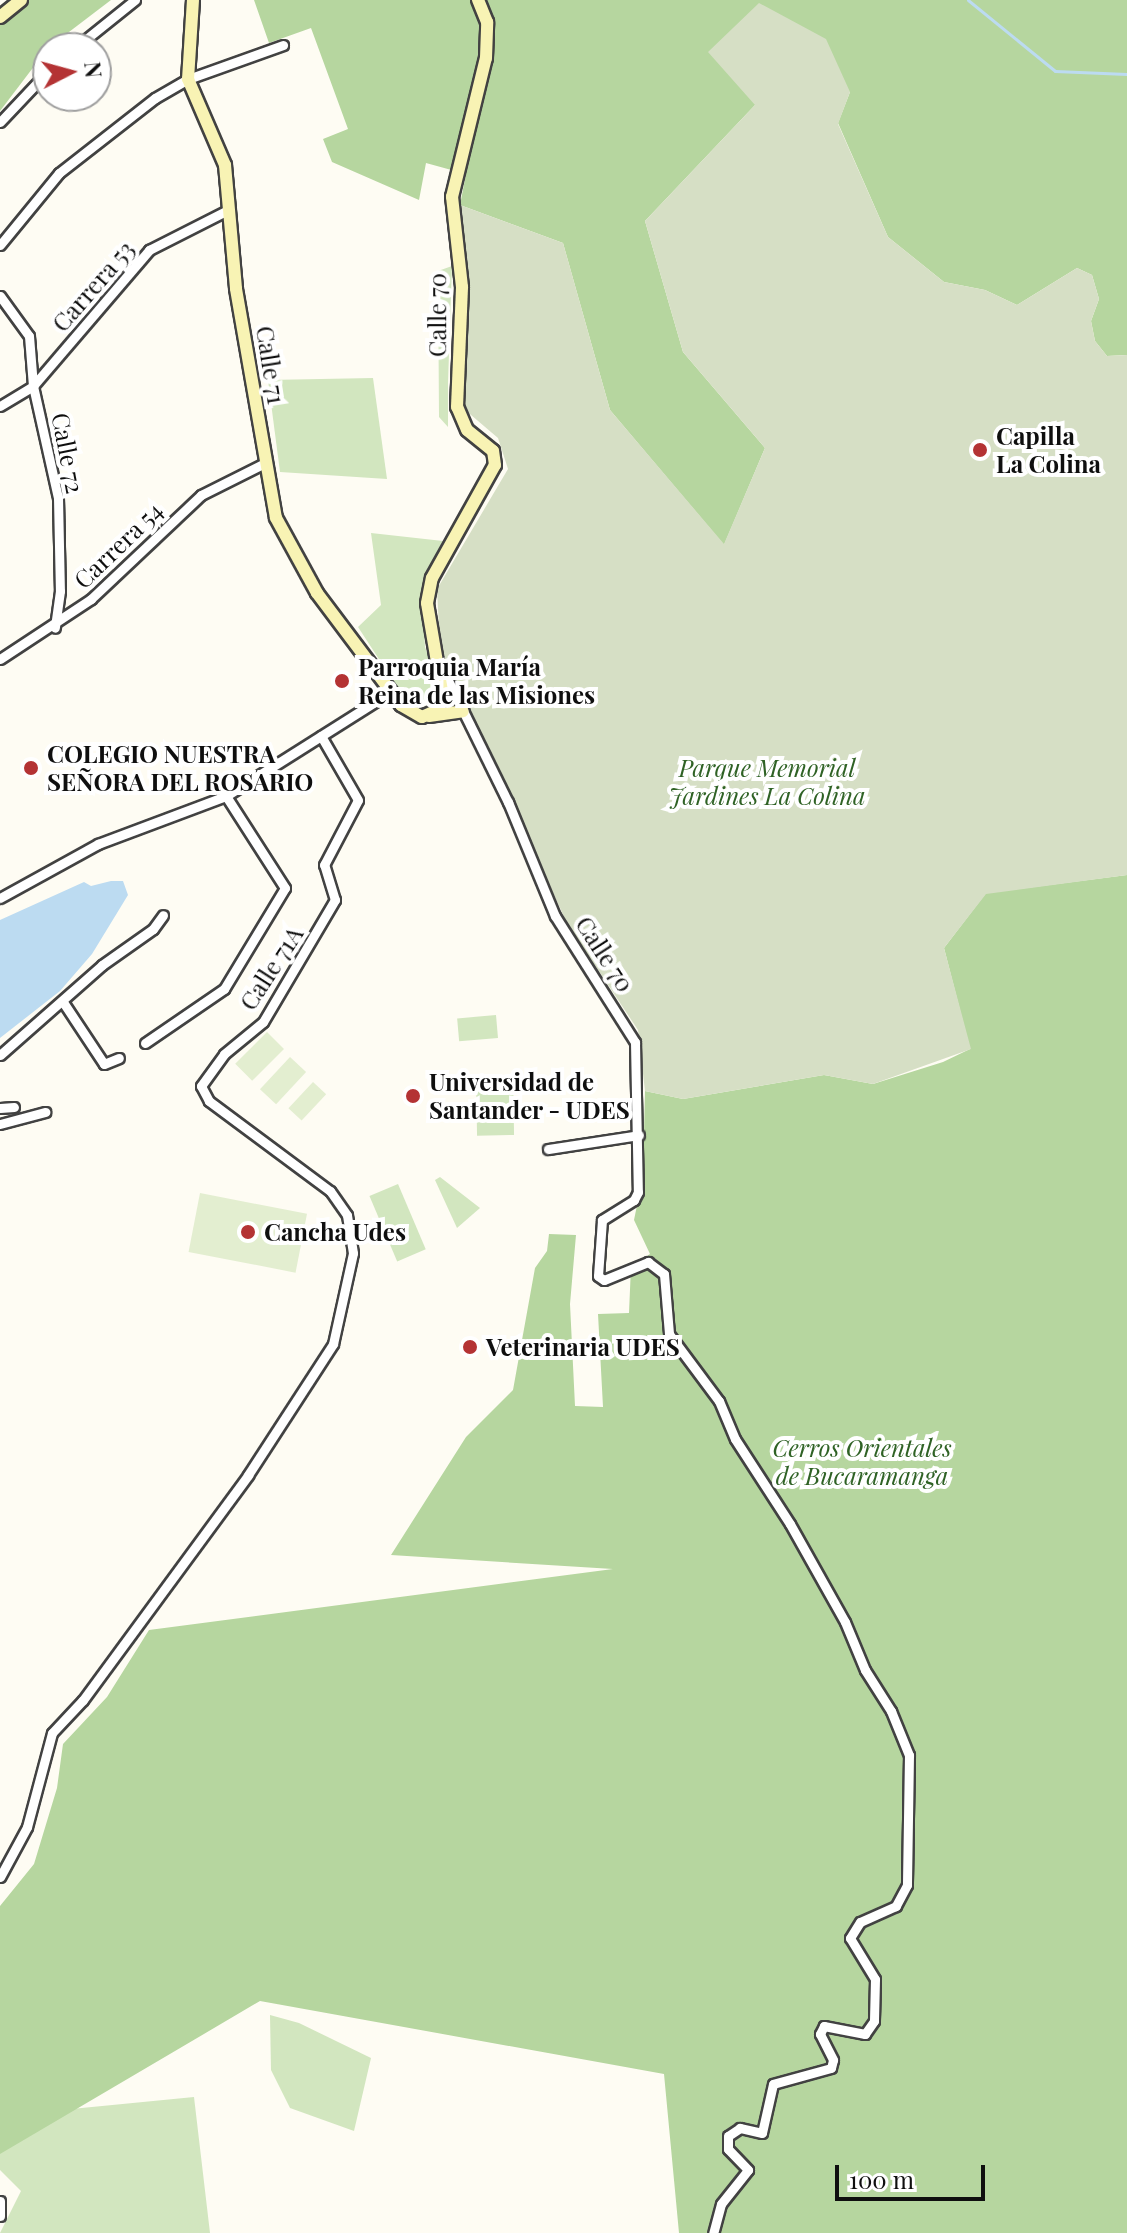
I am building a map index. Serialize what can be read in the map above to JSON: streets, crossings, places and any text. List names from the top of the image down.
{
  "streets": {
    "street": [
      "Carrera 53",
      "Calle 70",
      "Calle 71",
      "Calle 72",
      "Carrera 54",
      "Calle 71A"
    ]
  },
  "crossings": [
    ["Carrera 53", "Calle 71"],
    ["Carrera 53", "Calle 72"],
    ["Calle 71", "Carrera 54"],
    ["Calle 72", "Carrera 54"]
  ],
  "parks": ["Parque Memorial Jardines La Colina", "Cerros Orientales de Bucaramanga"],
  "places": [
    "Capilla La Colina",
    "Parroquia María Reina de las Misiones",
    "COLEGIO NUESTRA SEÑORA DEL ROSARIO",
    "Universidad de Santander - UDES",
    "Cancha Udes",
    "Veterinaria UDES"
  ],
  "scale_bar": "100 m",
  "north": "right"
}
